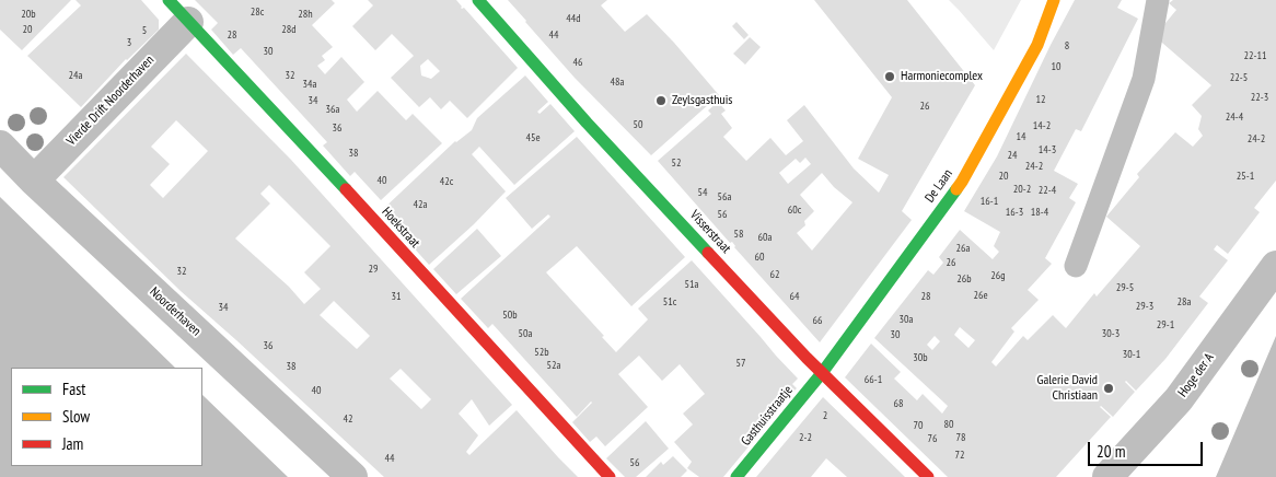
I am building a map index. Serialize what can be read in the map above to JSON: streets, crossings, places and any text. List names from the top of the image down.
{
  "streets": {
    "street": [
      "Vierde Drift Noorderhaven",
      "De Laan",
      "Hoekstraat",
      "Visserstraat",
      "Noorderhaven",
      "Hoge der A",
      "Gasthuisstraatje"
    ]
  },
  "crossings": [
    ["Vierde Drift Noorderhaven", "Hoekstraat"],
    ["Vierde Drift Noorderhaven", "Noorderhaven"],
    ["De Laan", "Visserstraat"],
    ["De Laan", "Gasthuisstraatje"],
    ["Visserstraat", "Gasthuisstraatje"]
  ],
  "places": ["Harmoniecomplex", "Zeylsgasthuis", "Galerie David Christiaan"],
  "house_numbers": [
    "28c",
    "20b",
    "28h",
    "44d",
    "20",
    "28d",
    "5",
    "28",
    "44",
    "3",
    "8",
    "30",
    "22-11",
    "46",
    "10",
    "24a",
    "32",
    "22-5",
    "48a",
    "34a",
    "22-3",
    "12",
    "34",
    "26",
    "36a",
    "24-4",
    "50",
    "14-2",
    "36",
    "14",
    "45e",
    "24-2",
    "14-3",
    "38",
    "24",
    "52",
    "24-2",
    "20",
    "25-1",
    "40",
    "42c",
    "20-2",
    "22-4",
    "54",
    "56a",
    "16-1",
    "42a",
    "60c",
    "16-3",
    "18-4",
    "56",
    "58",
    "60a",
    "26a",
    "60",
    "26",
    "29",
    "32",
    "62",
    "26g",
    "26b",
    "51a",
    "29-5",
    "26e",
    "31",
    "64",
    "28",
    "51c",
    "28a",
    "29-3",
    "34",
    "50b",
    "30a",
    "66",
    "29-1",
    "50a",
    "30-3",
    "30",
    "36",
    "52b",
    "30-1",
    "30b",
    "57",
    "52a",
    "38",
    "66-1",
    "40",
    "68",
    "2",
    "42",
    "80",
    "70",
    "2-2",
    "78",
    "76",
    "72",
    "44",
    "56"
  ],
  "legend": ["Fast", "Slow", "Jam"],
  "scale_bar": "20 m"
}
